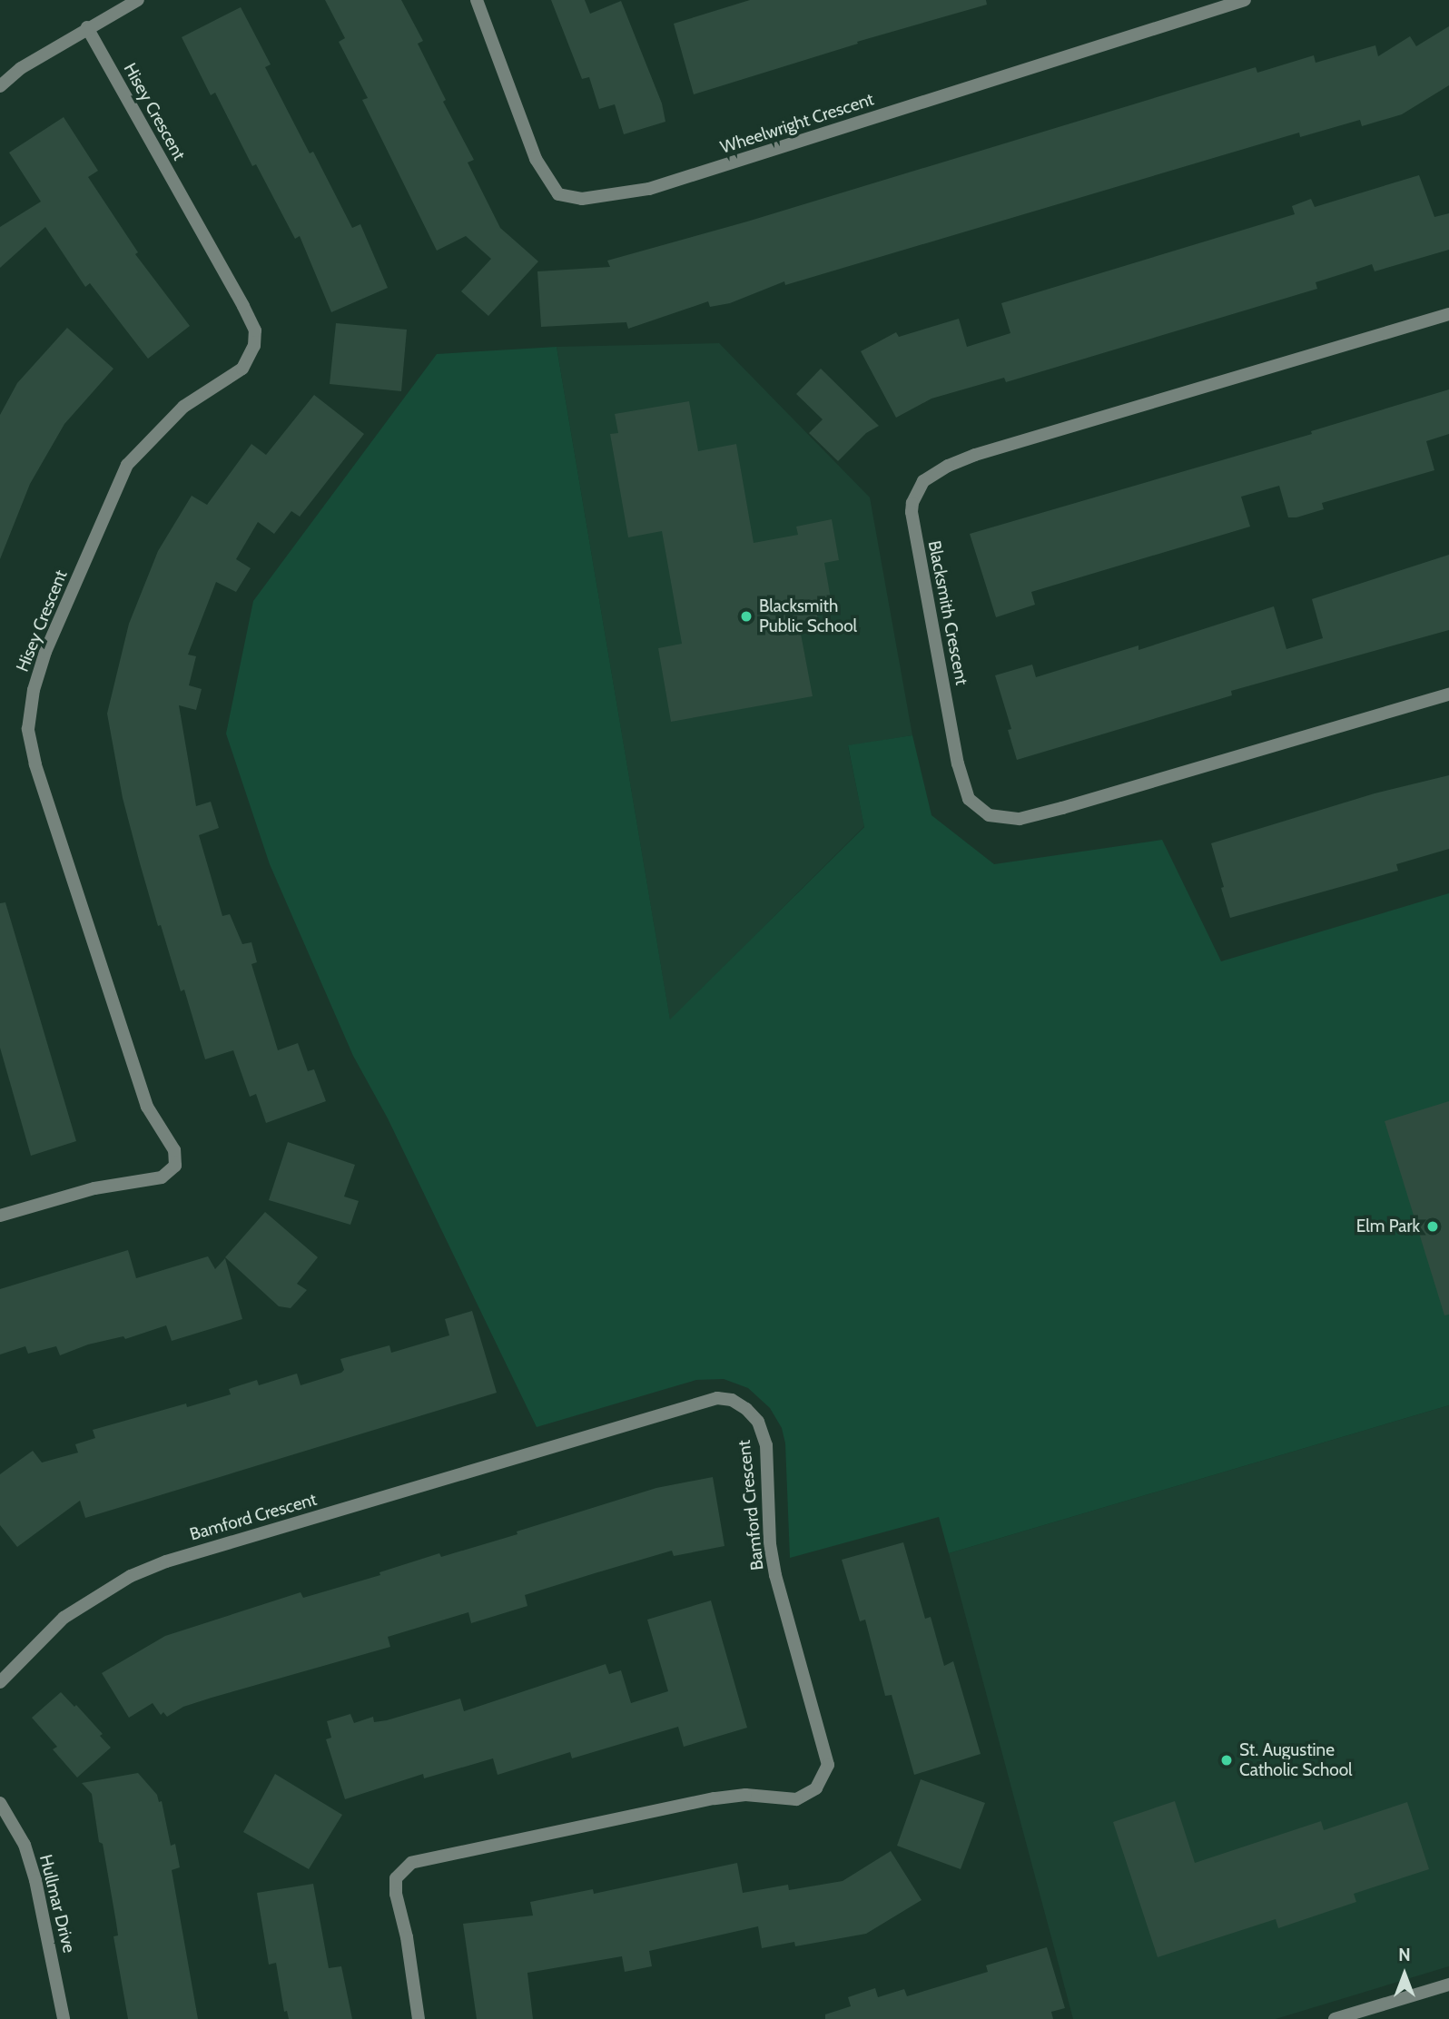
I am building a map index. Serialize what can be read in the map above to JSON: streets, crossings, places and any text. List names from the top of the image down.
{
  "streets": {
    "street": [
      "Hisey Crescent",
      "Wheelwright Crescent",
      "Blacksmith Crescent",
      "Bamford Crescent",
      "Hullmar Drive"
    ]
  },
  "places": ["Blacksmith Public School", "Elm Park", "St. Augustine Catholic School"],
  "north": "top"
}
